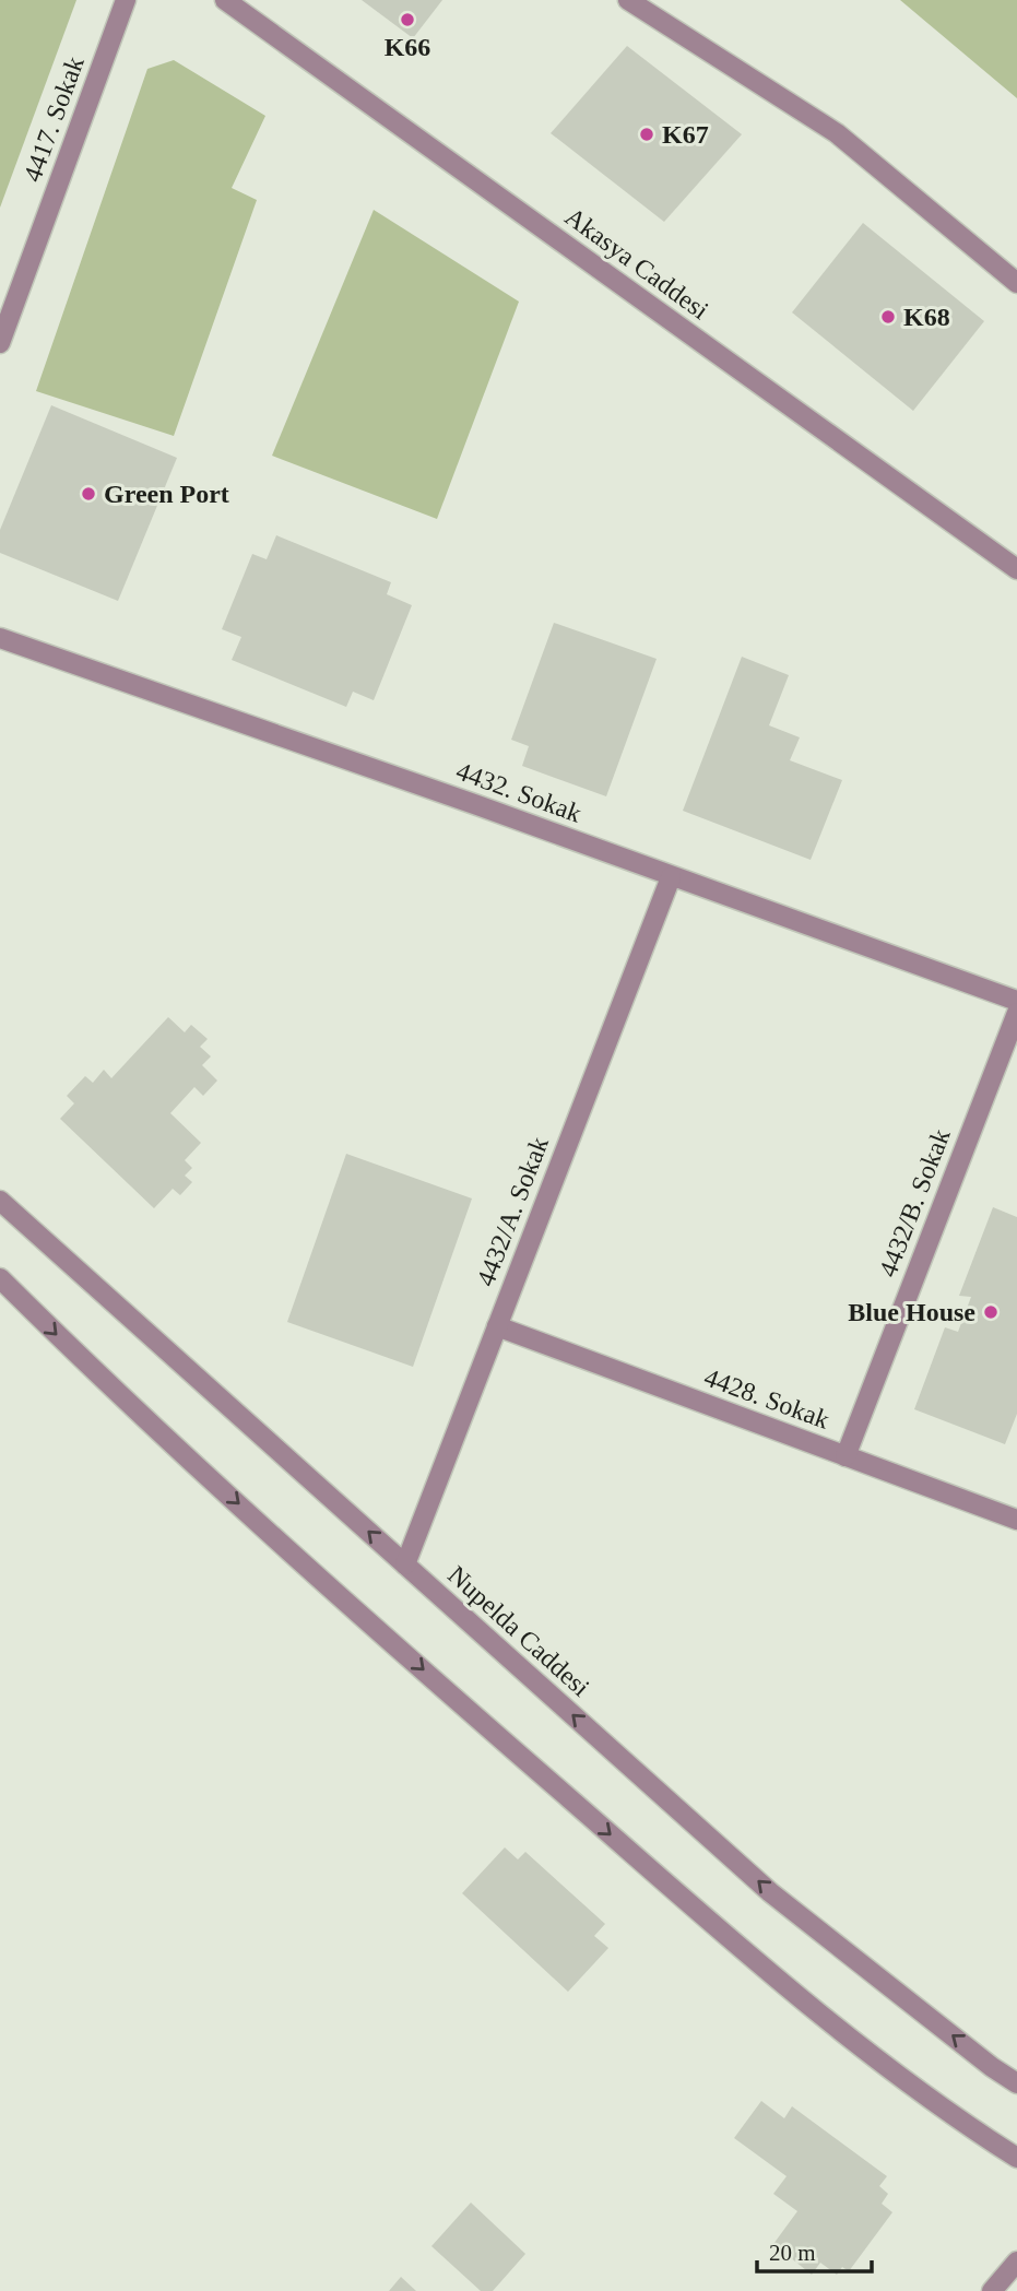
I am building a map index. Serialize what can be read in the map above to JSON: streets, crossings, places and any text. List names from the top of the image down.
{
  "streets": {
    "street": [
      "4417. Sokak",
      "Akasya Caddesi",
      "4432. Sokak",
      "4432/B. Sokak",
      "4432/A. Sokak",
      "4428. Sokak",
      "Nupelda Caddesi"
    ]
  },
  "crossings": [
    ["4432. Sokak", "4432/A. Sokak"],
    ["4432/B. Sokak", "4428. Sokak"],
    ["4432/A. Sokak", "4428. Sokak"],
    ["4432/A. Sokak", "Nupelda Caddesi"]
  ],
  "places": [
    "K66",
    "K67",
    "K68",
    "Green Port",
    "Blue House"
  ],
  "scale_bar": "20 m"
}
